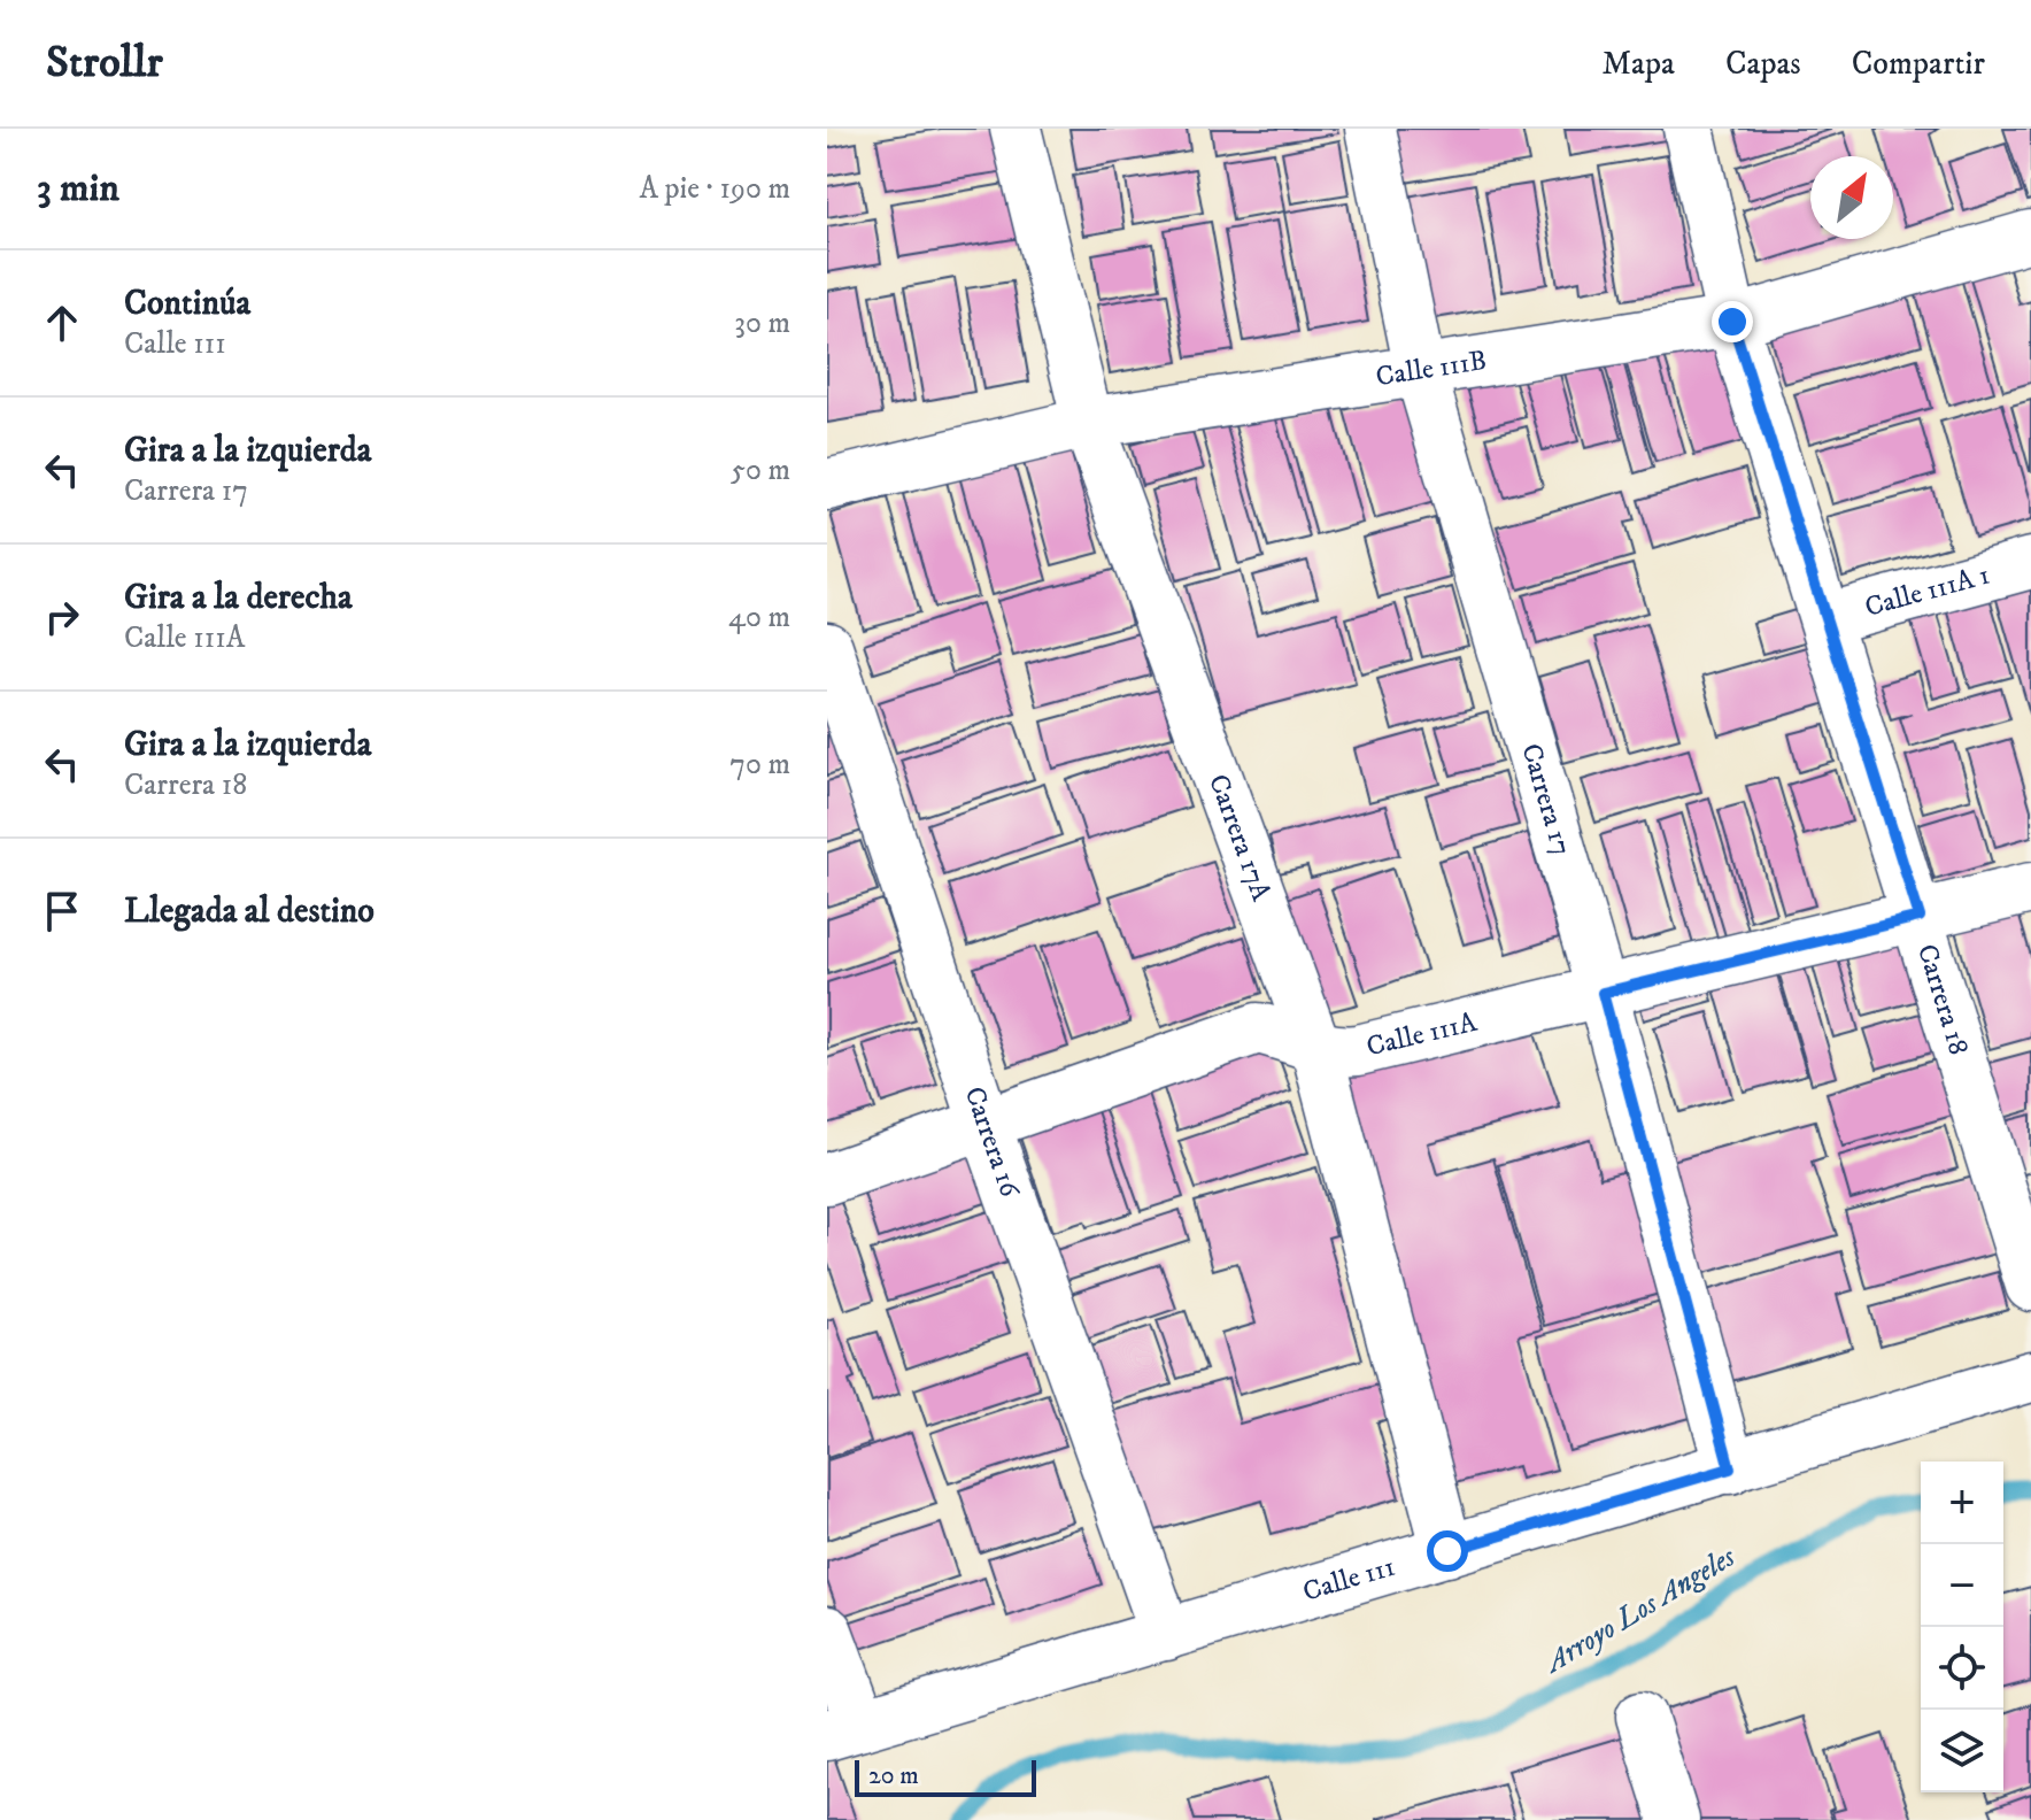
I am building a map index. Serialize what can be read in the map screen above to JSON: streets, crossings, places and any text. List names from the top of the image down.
{
  "streets": {
    "street": [
      "Calle 111B",
      "Calle 111A 1",
      "Carrera 17",
      "Carrera 17A",
      "Carrera 18",
      "Calle 111A",
      "Carrera 16",
      "Calle 111"
    ]
  },
  "crossings": [
    ["Calle 111B", "Carrera 17"],
    ["Calle 111B", "Carrera 17A"],
    ["Calle 111B", "Carrera 18"],
    ["Calle 111A 1", "Carrera 18"],
    ["Carrera 17", "Calle 111A"],
    ["Carrera 17", "Calle 111"],
    ["Carrera 17A", "Calle 111A"],
    ["Carrera 17A", "Calle 111"],
    ["Carrera 18", "Calle 111A"],
    ["Calle 111A", "Carrera 16"],
    ["Carrera 16", "Calle 111"]
  ],
  "water": ["Arroyo Los Angeles"],
  "scale_bar": "20 m",
  "north": "top right",
  "page": {
    "header": "Strollr",
    "nav": ["Mapa", "Capas", "Compartir"],
    "heading": ["3 min", "A pie · 190 m"],
    "list": [
      ["Continúa", "Calle 111", "30 m"],
      ["Gira a la izquierda", "Carrera 17", "50 m"],
      ["Gira a la derecha", "Calle 111A", "40 m"],
      ["Gira a la izquierda", "Carrera 18", "70 m"],
      "Llegada al destino"
    ],
    "map_buttons": ["+", "−"],
    "scale": "20 m"
  }
}
